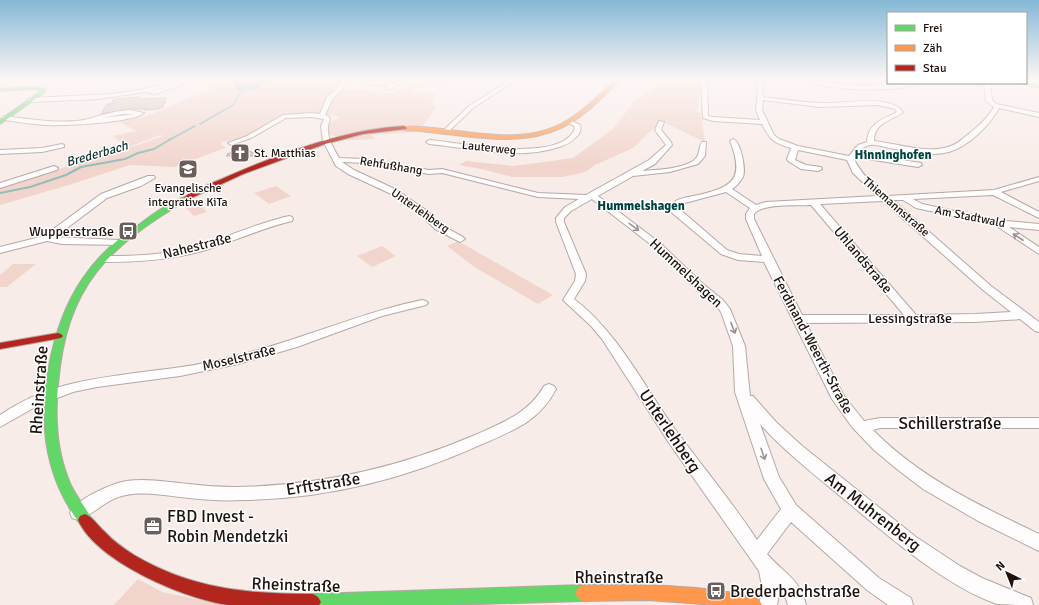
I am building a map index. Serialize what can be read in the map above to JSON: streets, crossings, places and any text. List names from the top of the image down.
{
  "streets": {
    "street": [
      "Lauterweg",
      "Rehfußhang",
      "Thiemannstraße",
      "Unterlehberg",
      "Am Stadtwald",
      "Nahestraße",
      "Uhlandstraße",
      "Hummelshagen",
      "Lessingstraße",
      "Ferdinand-Weerth-Straße",
      "Moselstraße",
      "Rheinstraße",
      "Schillerstraße",
      "Erftstraße",
      "Am Muhrenberg"
    ]
  },
  "crossings": [
    ["Lauterweg", "Rheinstraße"],
    ["Rehfußhang", "Unterlehberg"],
    ["Rehfußhang", "Hummelshagen"],
    ["Thiemannstraße", "Lessingstraße"],
    ["Unterlehberg", "Hummelshagen"],
    ["Unterlehberg", "Rheinstraße"],
    ["Nahestraße", "Rheinstraße"],
    ["Uhlandstraße", "Lessingstraße"],
    ["Hummelshagen", "Am Muhrenberg"],
    ["Lessingstraße", "Ferdinand-Weerth-Straße"],
    ["Ferdinand-Weerth-Straße", "Schillerstraße"],
    ["Moselstraße", "Rheinstraße"],
    ["Rheinstraße", "Erftstraße"]
  ],
  "one_way": ["Hummelshagen"],
  "districts": ["Hinninghofen", "Hummelshagen"],
  "water": ["Brederbach"],
  "places": {
    "church": ["St. Matthias"],
    "school or university": ["Evangelische integrative KiTa"],
    "bus stop": ["Wupperstraße", "Brederbachstraße"],
    "office": ["FBD Invest - Robin Mendetzki"]
  },
  "legend": ["Frei", "Zäh", "Stau"],
  "north": "top left"
}
